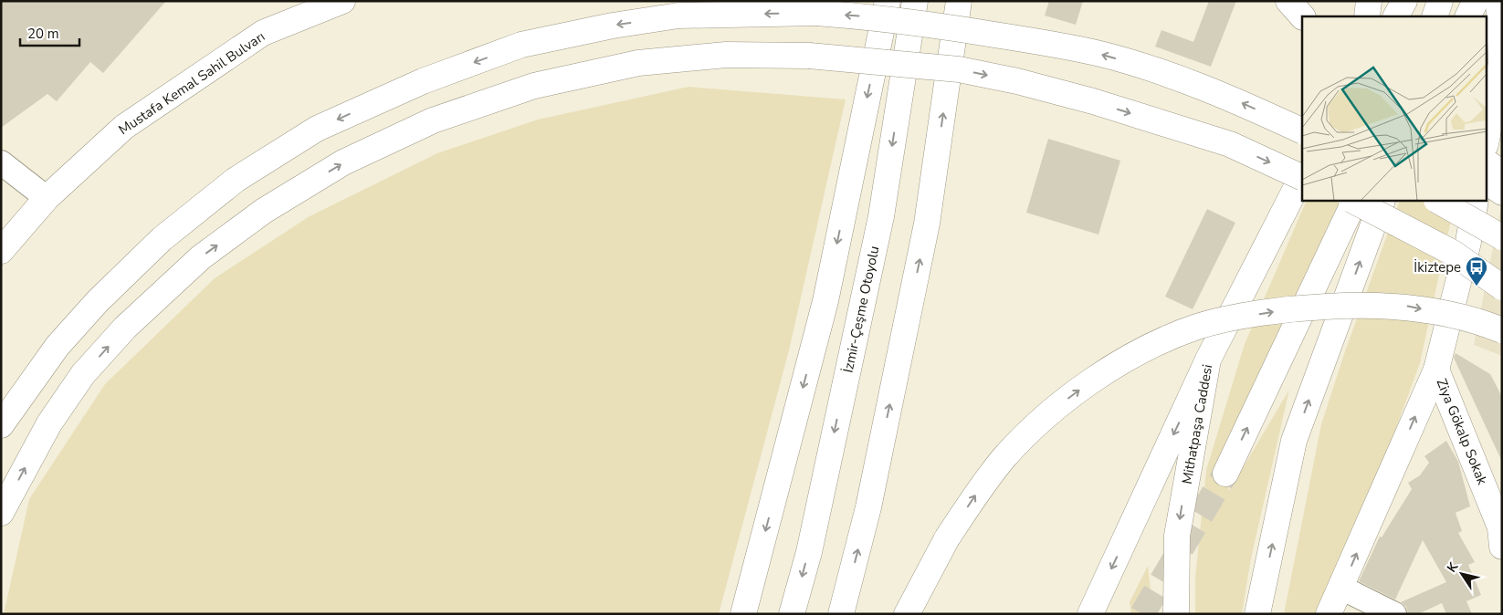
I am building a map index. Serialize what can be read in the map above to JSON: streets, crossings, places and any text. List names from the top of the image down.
{
  "streets": {
    "main road": [
      "Mustafa Kemal Sahil Bulvarı",
      "İzmir-Çeşme Otoyolu",
      "Mithatpaşa Caddesi",
      "Ziya Gökalp Sokak"
    ]
  },
  "places": {
    "bus stop": ["İkiztepe"]
  },
  "scale_bar": "20 m",
  "north": "top left"
}
